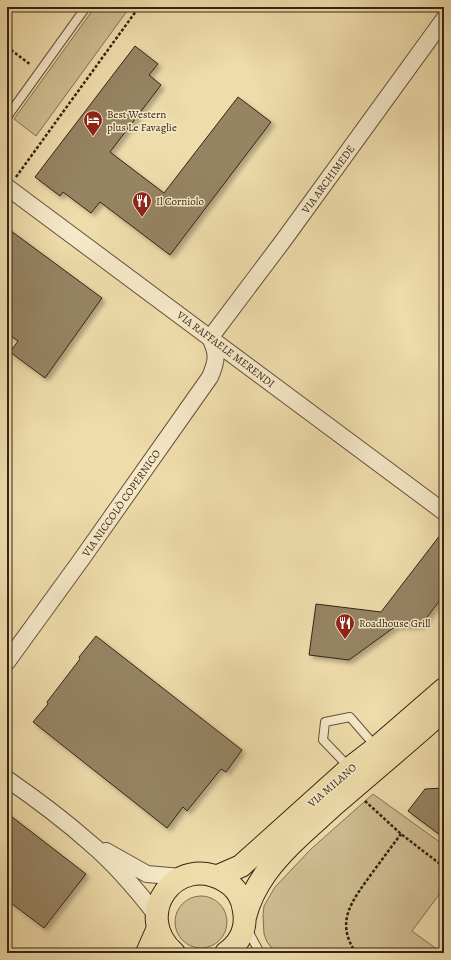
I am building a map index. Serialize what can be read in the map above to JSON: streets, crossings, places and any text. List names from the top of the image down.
{
  "streets": {
    "main road": ["VIA MILANO"],
    "street": ["VIA ARCHIMEDE", "VIA RAFFAELE MERENDI", "VIA NICCOLÒ COPERNICO"]
  },
  "crossings": [
    ["VIA ARCHIMEDE", "VIA RAFFAELE MERENDI"],
    ["VIA ARCHIMEDE", "VIA NICCOLÒ COPERNICO"],
    ["VIA RAFFAELE MERENDI", "VIA NICCOLÒ COPERNICO"]
  ],
  "places": {
    "hotel": ["Best Western plus Le Favaglie"],
    "restaurant": ["Il Corniolo", "Roadhouse Grill"]
  }
}
